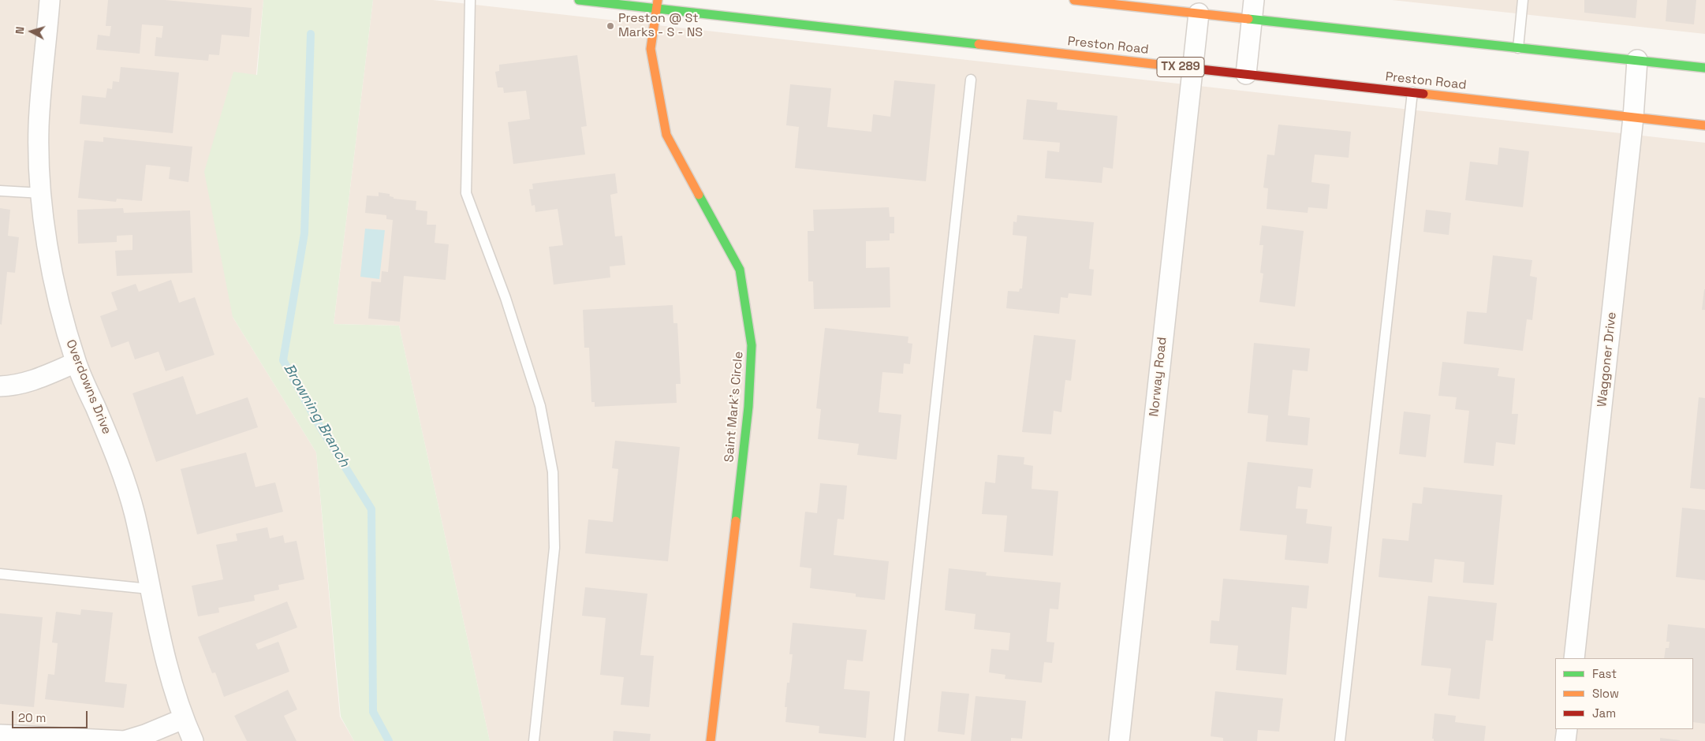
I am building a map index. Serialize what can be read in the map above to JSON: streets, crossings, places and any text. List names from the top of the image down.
{
  "streets": {
    "main road": ["Preston Road", "TX 289", "Saint Mark's Circle"],
    "street": ["Waggoner Drive", "Norway Road", "Overdowns Drive"]
  },
  "crossings": [
    ["Preston Road", "Waggoner Drive"],
    ["Preston Road", "Norway Road"],
    ["Preston Road", "Saint Mark's Circle"]
  ],
  "water": ["Browning Branch"],
  "places": ["Preston @ St Marks - S - NS"],
  "legend": ["Fast", "Slow", "Jam"],
  "scale_bar": "20 m",
  "north": "left"
}
